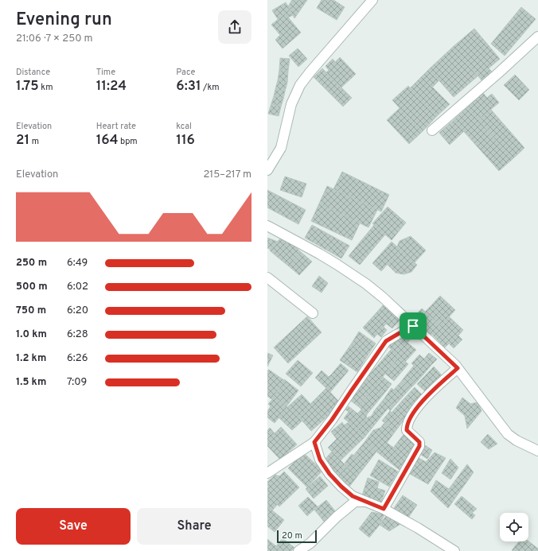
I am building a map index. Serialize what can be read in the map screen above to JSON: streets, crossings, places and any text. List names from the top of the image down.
{
  "scale_bar": "20 m",
  "page": {
    "heading": ["Evening run", "21:06 · 7 × 250 m"],
    "stats": [
      ["Distance", "1.75 km"],
      ["Time", "11:24"],
      ["Pace", "6:31 /km"],
      ["Elevation", "21 m"],
      ["Heart rate", "164 bpm"],
      ["kcal", "116"]
    ],
    "chart": ["Elevation", "215–217 m"],
    "list": [
      {
        "name": "250 m",
        "note": "6:49"
      },
      {
        "name": "500 m",
        "note": "6:02"
      },
      {
        "name": "750 m",
        "note": "6:20"
      },
      {
        "name": "1.0 km",
        "note": "6:28"
      },
      {
        "name": "1.2 km",
        "note": "6:26"
      },
      {
        "name": "1.5 km",
        "note": "7:09"
      }
    ],
    "buttons": ["Save", "Share"],
    "scale": "20 m"
  }
}
